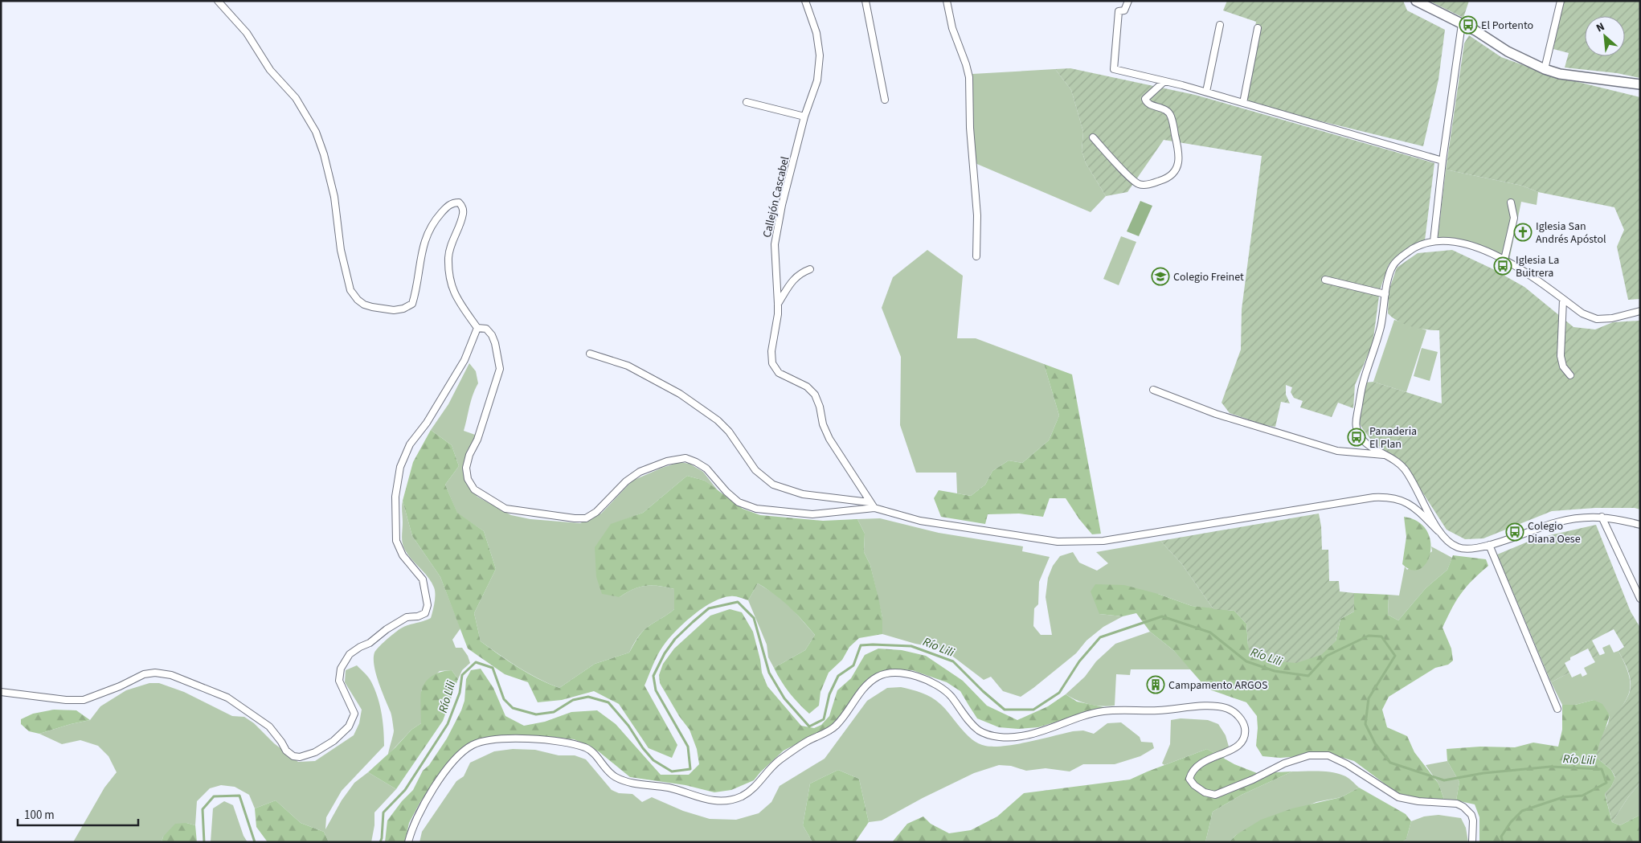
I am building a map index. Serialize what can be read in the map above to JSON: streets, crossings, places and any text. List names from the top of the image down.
{
  "streets": {
    "street": ["Callejón Cascabel"]
  },
  "water": ["Río Lili"],
  "places": {
    "bus stop": [
      "El Portento",
      "Iglesia La Buitrera",
      "Panaderia El Plan",
      "Colegio Diana Oese"
    ],
    "church": ["Iglesia San Andrés Apóstol"],
    "school or university": ["Colegio Freinet"],
    "building": ["Campamento ARGOS"]
  },
  "scale_bar": "100 m",
  "north": "top left"
}
